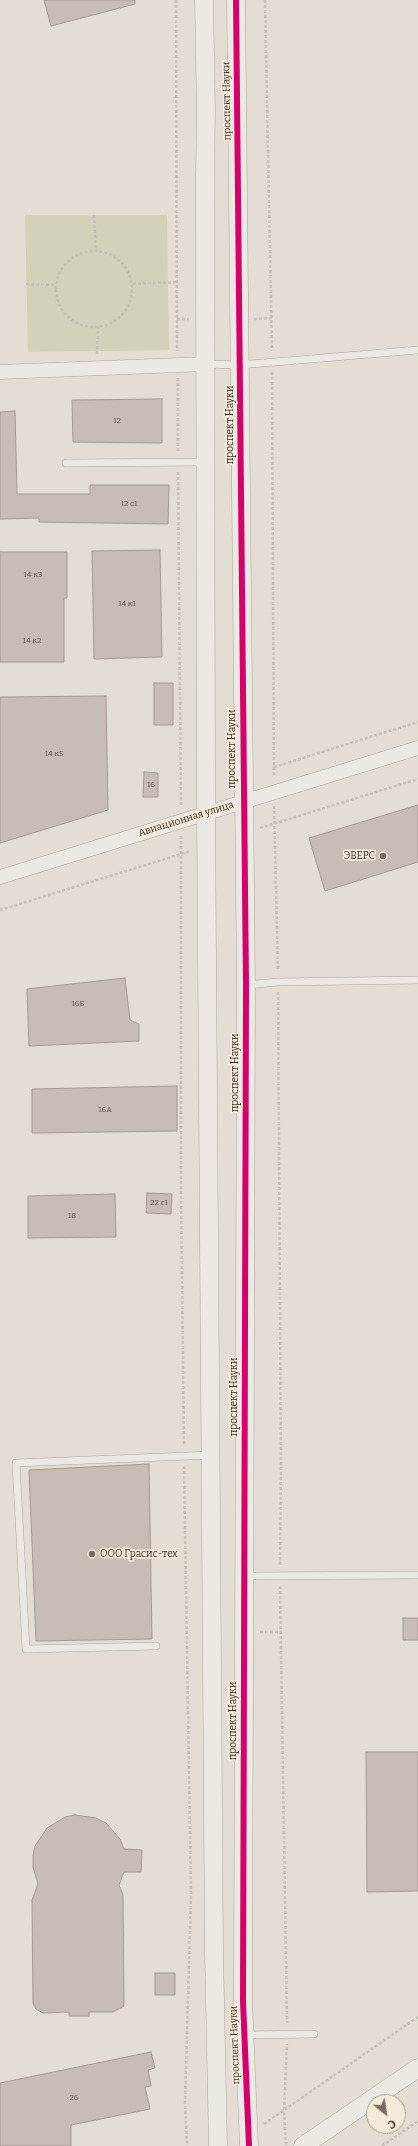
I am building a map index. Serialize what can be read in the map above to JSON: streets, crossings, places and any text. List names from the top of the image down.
{
  "streets": {
    "street": ["проспект Науки", "Авиационная улица"]
  },
  "crossings": [
    ["проспект Науки", "Авиационная улица"]
  ],
  "places": ["ЭВЕРС", "ООО Грасис-тех"],
  "house_numbers": [
    "12",
    "12 с1",
    "14 к3",
    "14 к1",
    "14 к2",
    "14 к5",
    "16",
    "16Б",
    "16А",
    "22 с1",
    "18",
    "26"
  ],
  "north": "bottom right"
}
